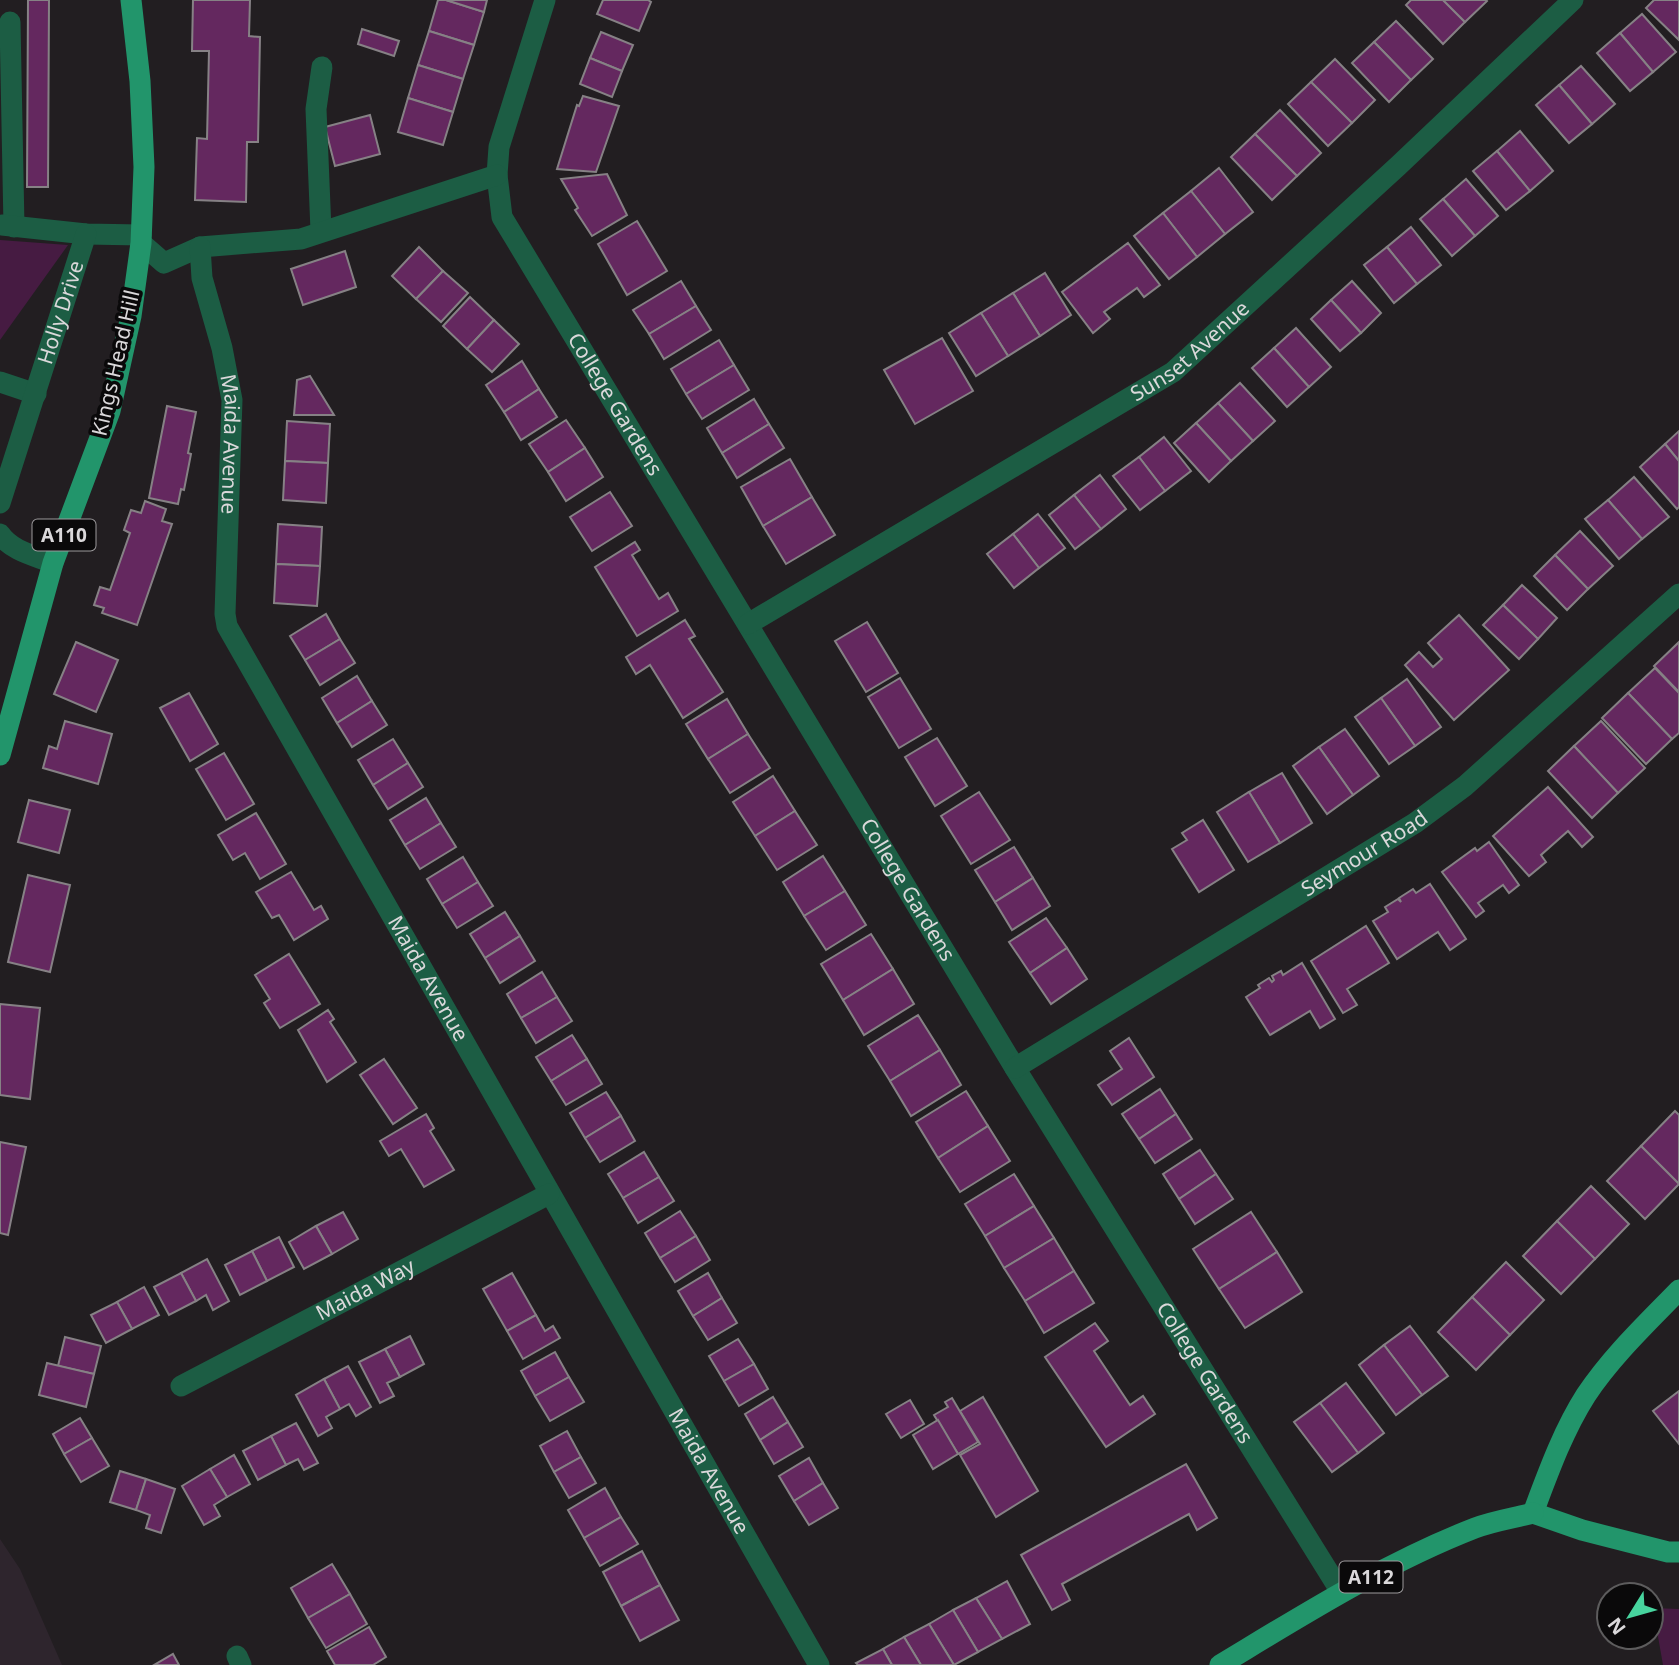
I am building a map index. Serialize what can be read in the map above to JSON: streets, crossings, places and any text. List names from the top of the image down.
{
  "streets": {
    "main road": ["Kings Head Hill", "A110", "A112"],
    "street": [
      "Holly Drive",
      "Sunset Avenue",
      "College Gardens",
      "Maida Avenue",
      "Seymour Road",
      "Maida Way"
    ]
  },
  "crossings": [
    ["Sunset Avenue", "College Gardens"],
    ["College Gardens", "Seymour Road"],
    ["College Gardens", "A112"],
    ["Maida Avenue", "Maida Way"]
  ],
  "north": "bottom left"
}
